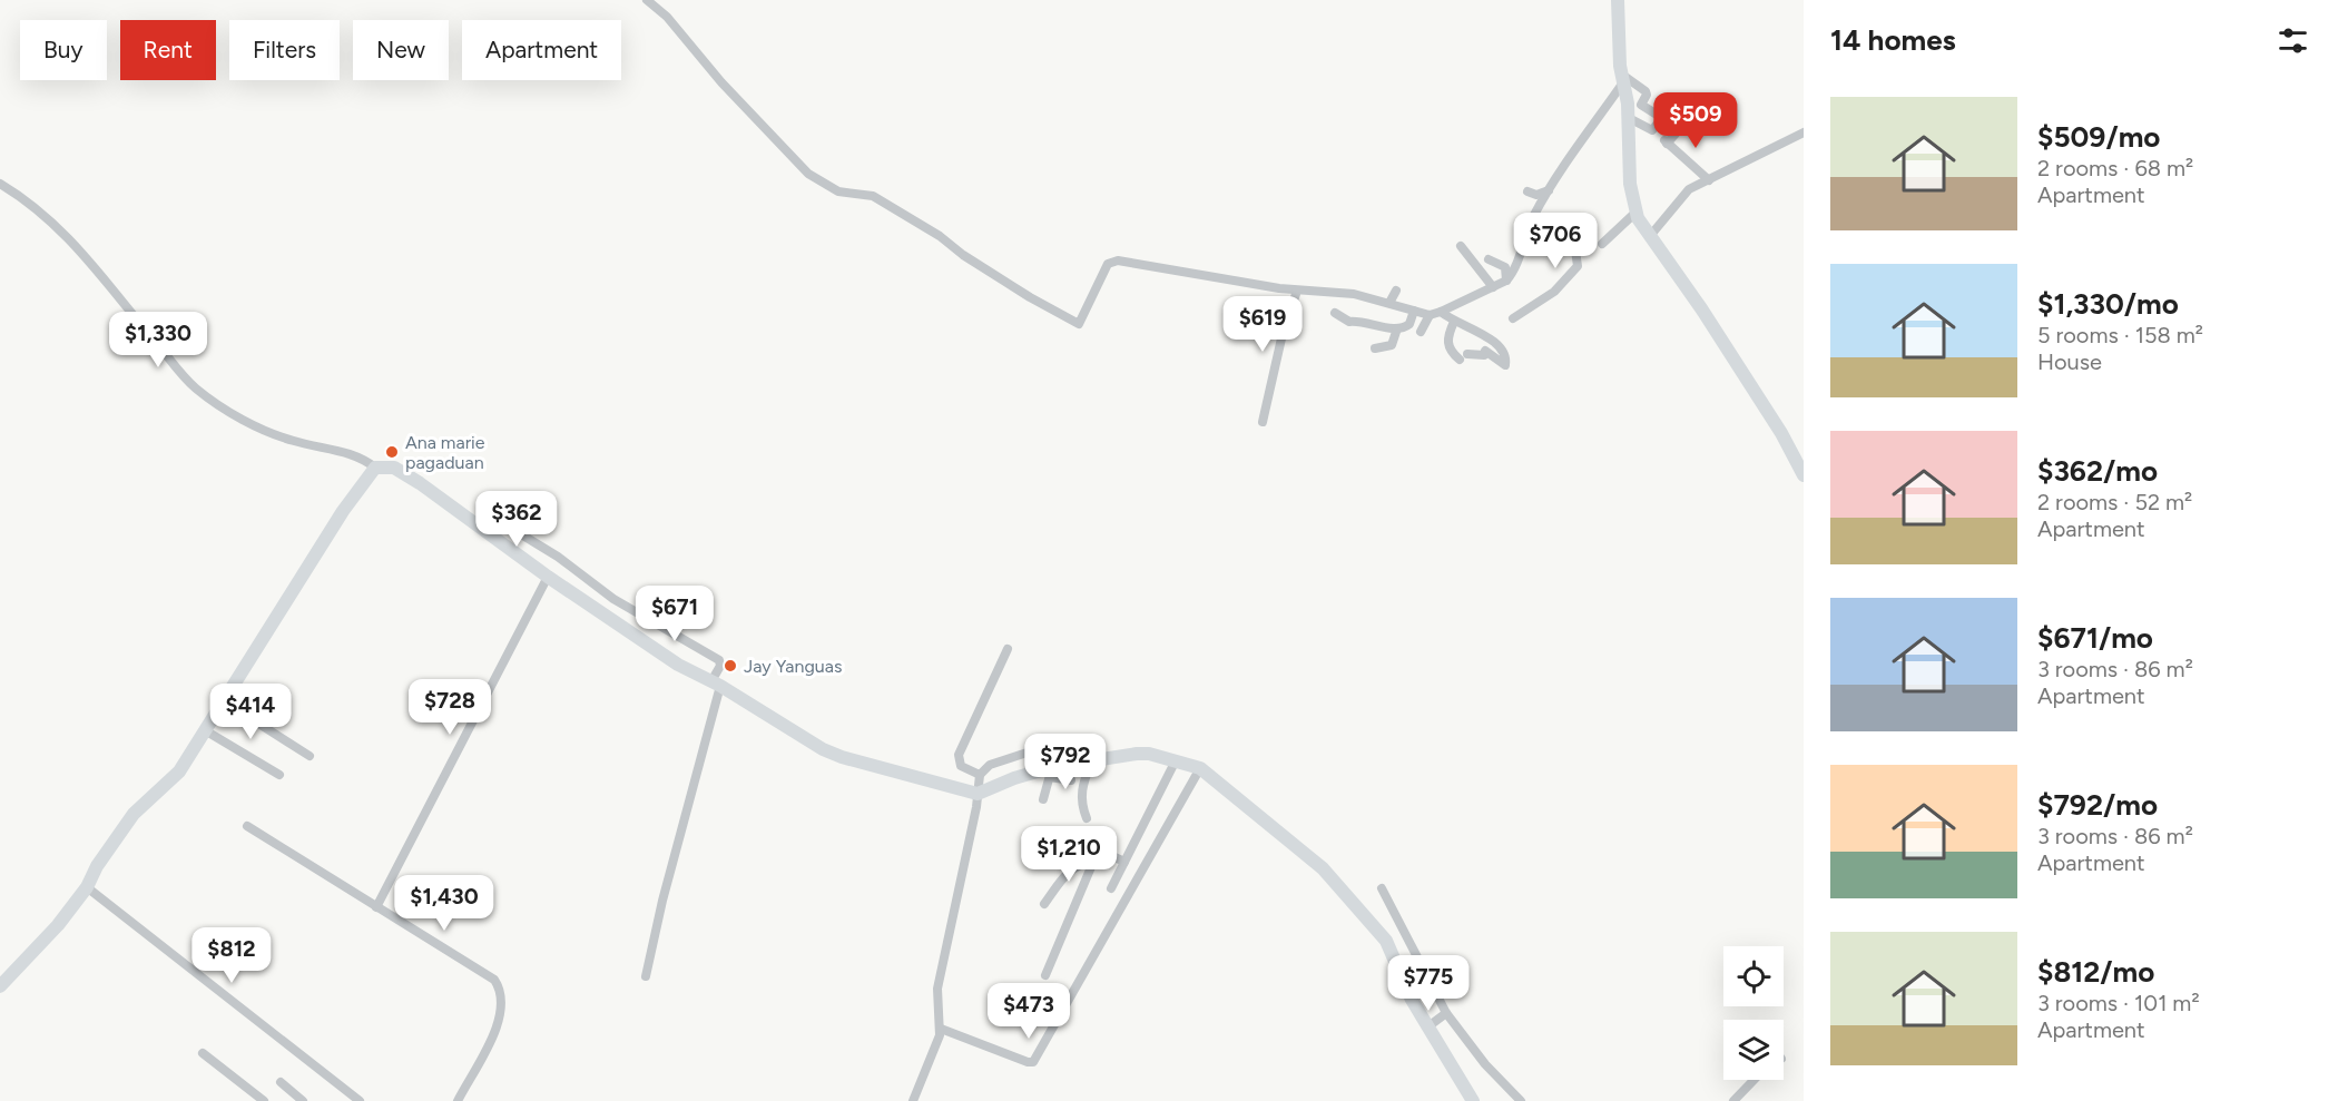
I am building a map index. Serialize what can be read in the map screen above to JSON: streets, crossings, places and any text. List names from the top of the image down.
{
  "places": ["Ana marie pagaduan", "Jay Yanguas"],
  "page": {
    "heading": "14 homes",
    "chip": [
      "Buy",
      "Rent",
      "Filters",
      "New",
      "Apartment"
    ],
    "list": [
      {
        "name": "$509/mo",
        "note": "2 rooms · 68 m² · Apartment"
      },
      {
        "name": "$1,330/mo",
        "note": "5 rooms · 158 m² · House"
      },
      {
        "name": "$362/mo",
        "note": "2 rooms · 52 m² · Apartment"
      },
      {
        "name": "$671/mo",
        "note": "3 rooms · 86 m² · Apartment"
      },
      {
        "name": "$792/mo",
        "note": "3 rooms · 86 m² · Apartment"
      },
      {
        "name": "$812/mo",
        "note": "3 rooms · 101 m² · Apartment"
      }
    ],
    "price": [
      "$509",
      "$706",
      "$619",
      "$1,330",
      "$362",
      "$671",
      "$728",
      "$414",
      "$792",
      "$1,210",
      "$1,430",
      "$812",
      "$775",
      "$473"
    ]
  }
}
